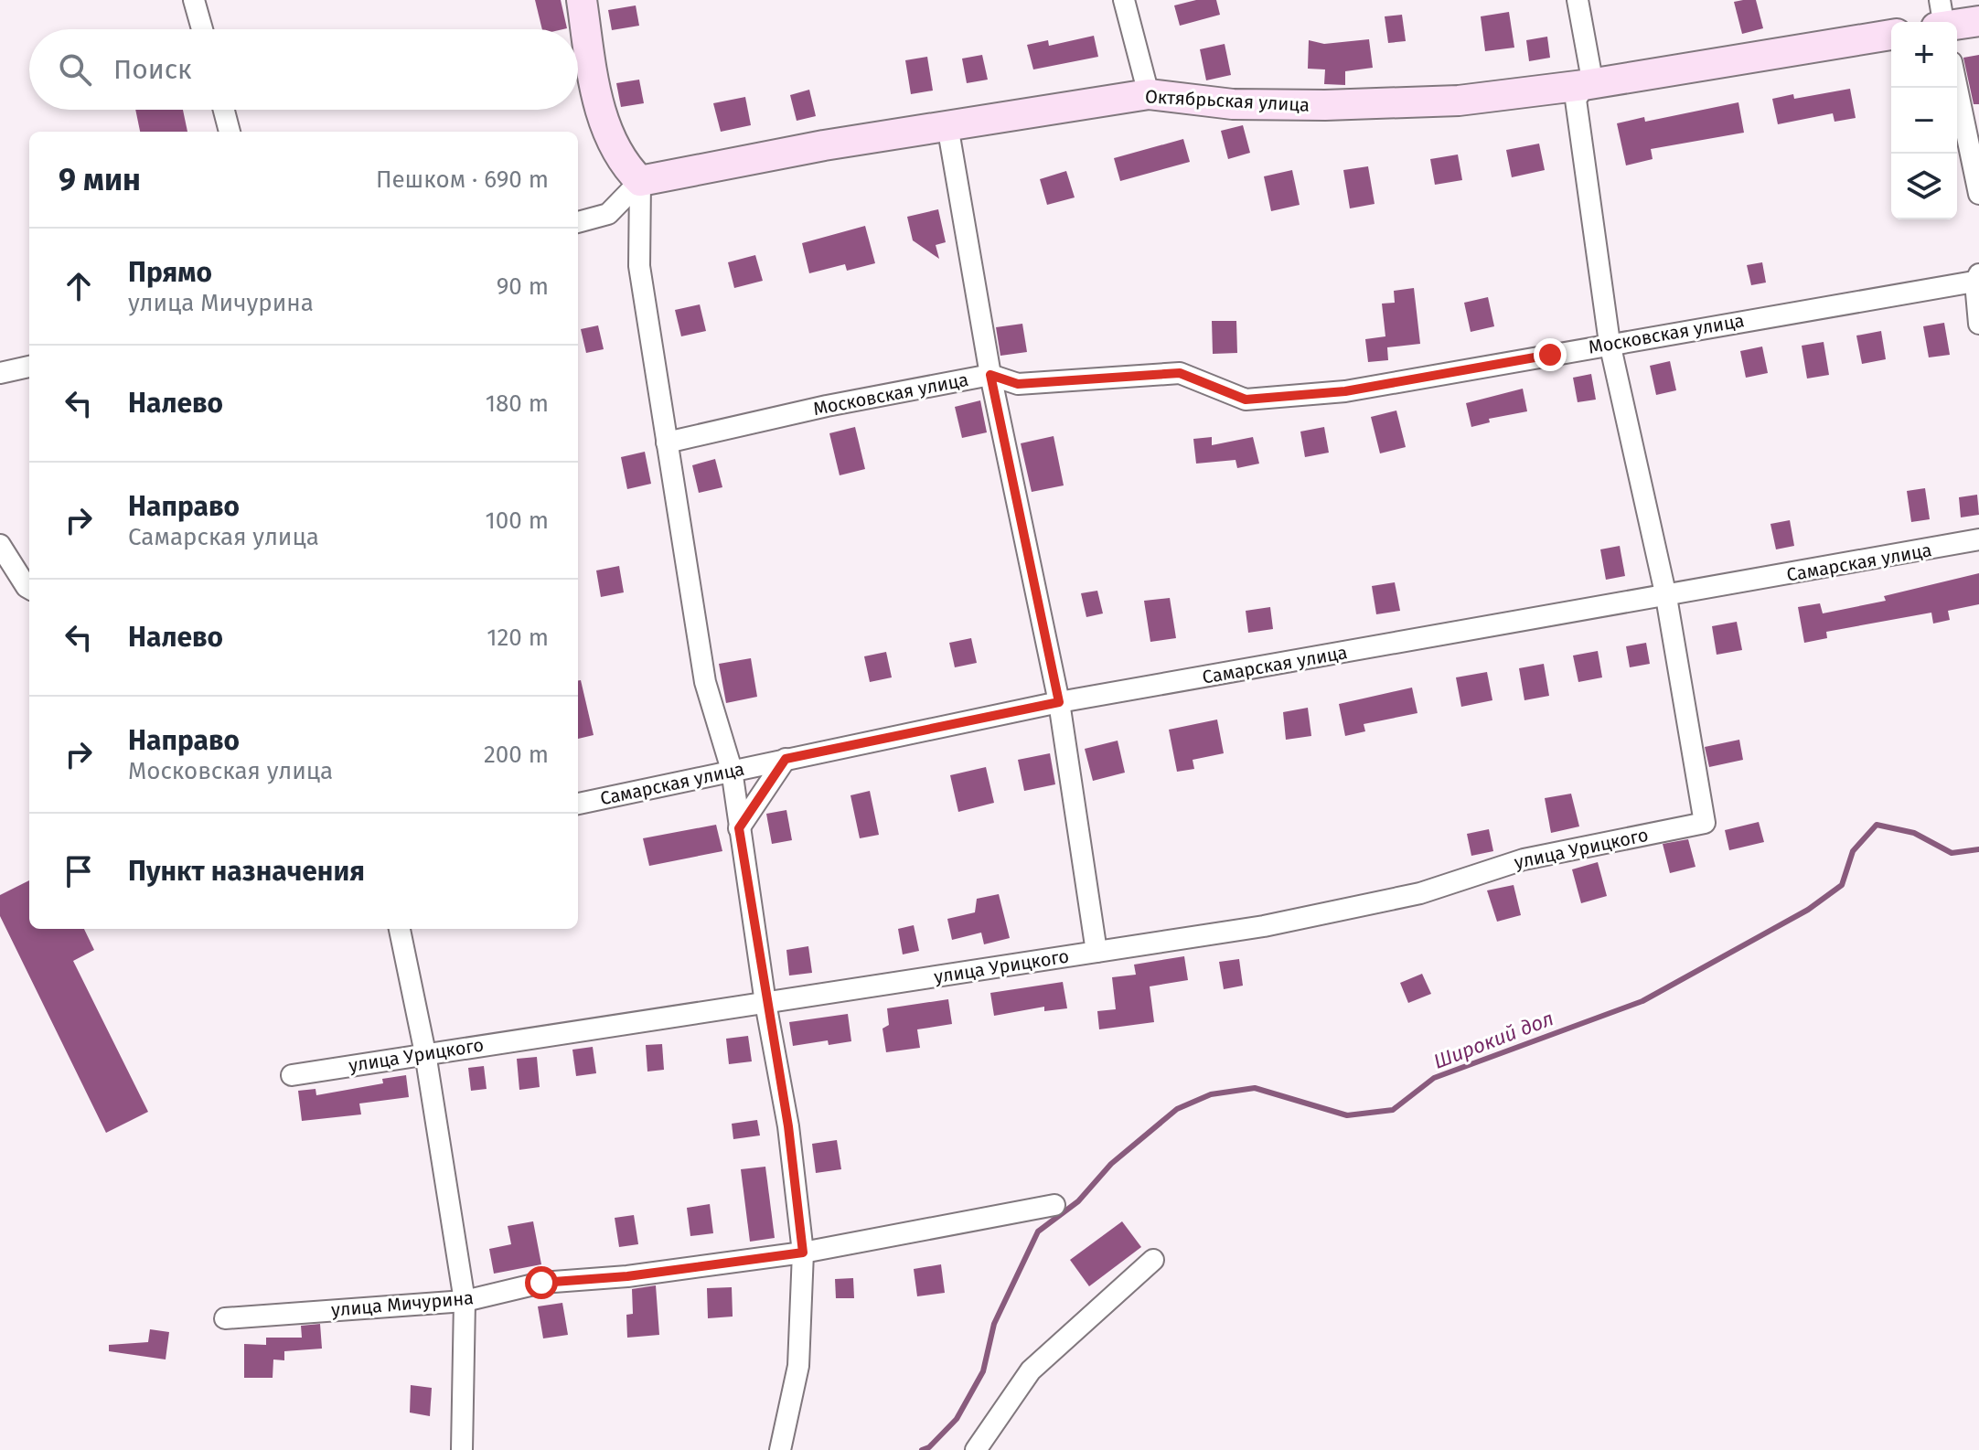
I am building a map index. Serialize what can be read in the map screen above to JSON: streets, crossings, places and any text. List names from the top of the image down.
{
  "streets": {
    "main road": ["Октябрьская улица"],
    "street": [
      "Московская улица",
      "Самарская улица",
      "улица Урицкого",
      "улица Мичурина"
    ]
  },
  "crossings": [
    ["Самарская улица", "улица Урицкого"]
  ],
  "water": ["Широкий дол"],
  "page": {
    "map_buttons": ["+", "−"],
    "search": "Поиск",
    "heading": ["9 мин", "Пешком · 690 m"],
    "list": [
      ["Прямо", "улица Мичурина", "90 m"],
      ["Налево", "180 m"],
      ["Направо", "Самарская улица", "100 m"],
      ["Налево", "120 m"],
      ["Направо", "Московская улица", "200 m"],
      "Пункт назначения"
    ]
  }
}
